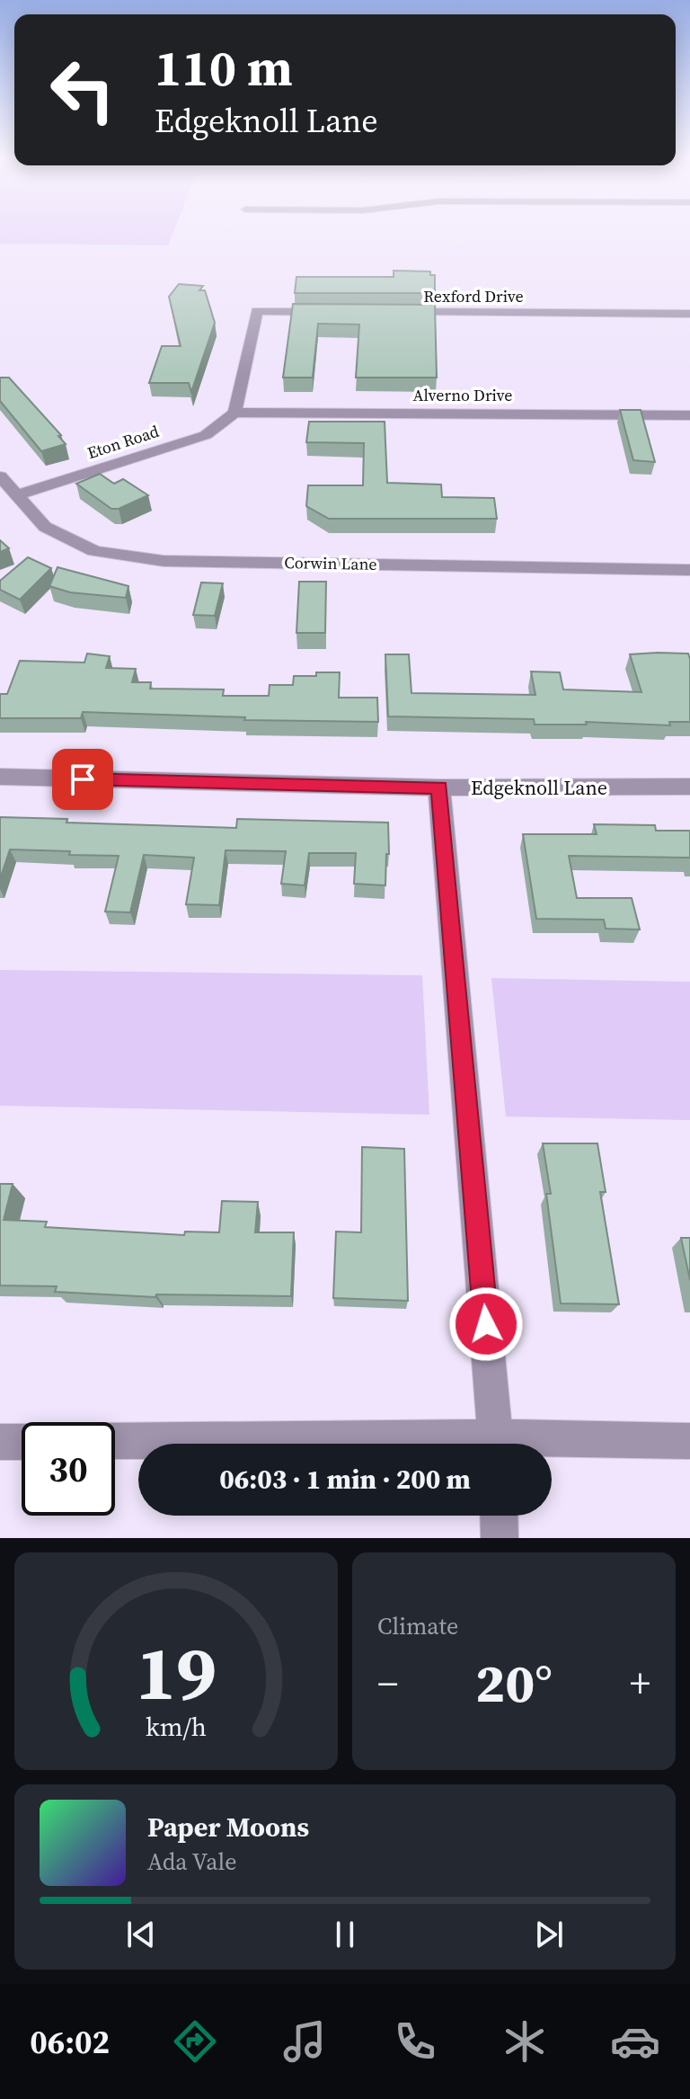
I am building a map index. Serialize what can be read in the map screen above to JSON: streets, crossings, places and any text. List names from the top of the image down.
{
  "streets": {
    "street": [
      "Rexford Drive",
      "Alverno Drive",
      "Eton Road",
      "Corwin Lane",
      "Edgeknoll Lane"
    ]
  },
  "crossings": [
    ["Alverno Drive", "Eton Road"],
    ["Eton Road", "Corwin Lane"]
  ],
  "page": {
    "turn": ["110 m", "Edgeknoll Lane"],
    "limit": "30",
    "trip": "06:03 · 1 min · 200 m",
    "tile": "Climate",
    "heat": ["−", "20°", "+"],
    "song": ["Paper Moons", "Ada Vale"],
    "tabs": "06:02",
    "gauge": ["19", "km/h"]
  }
}
